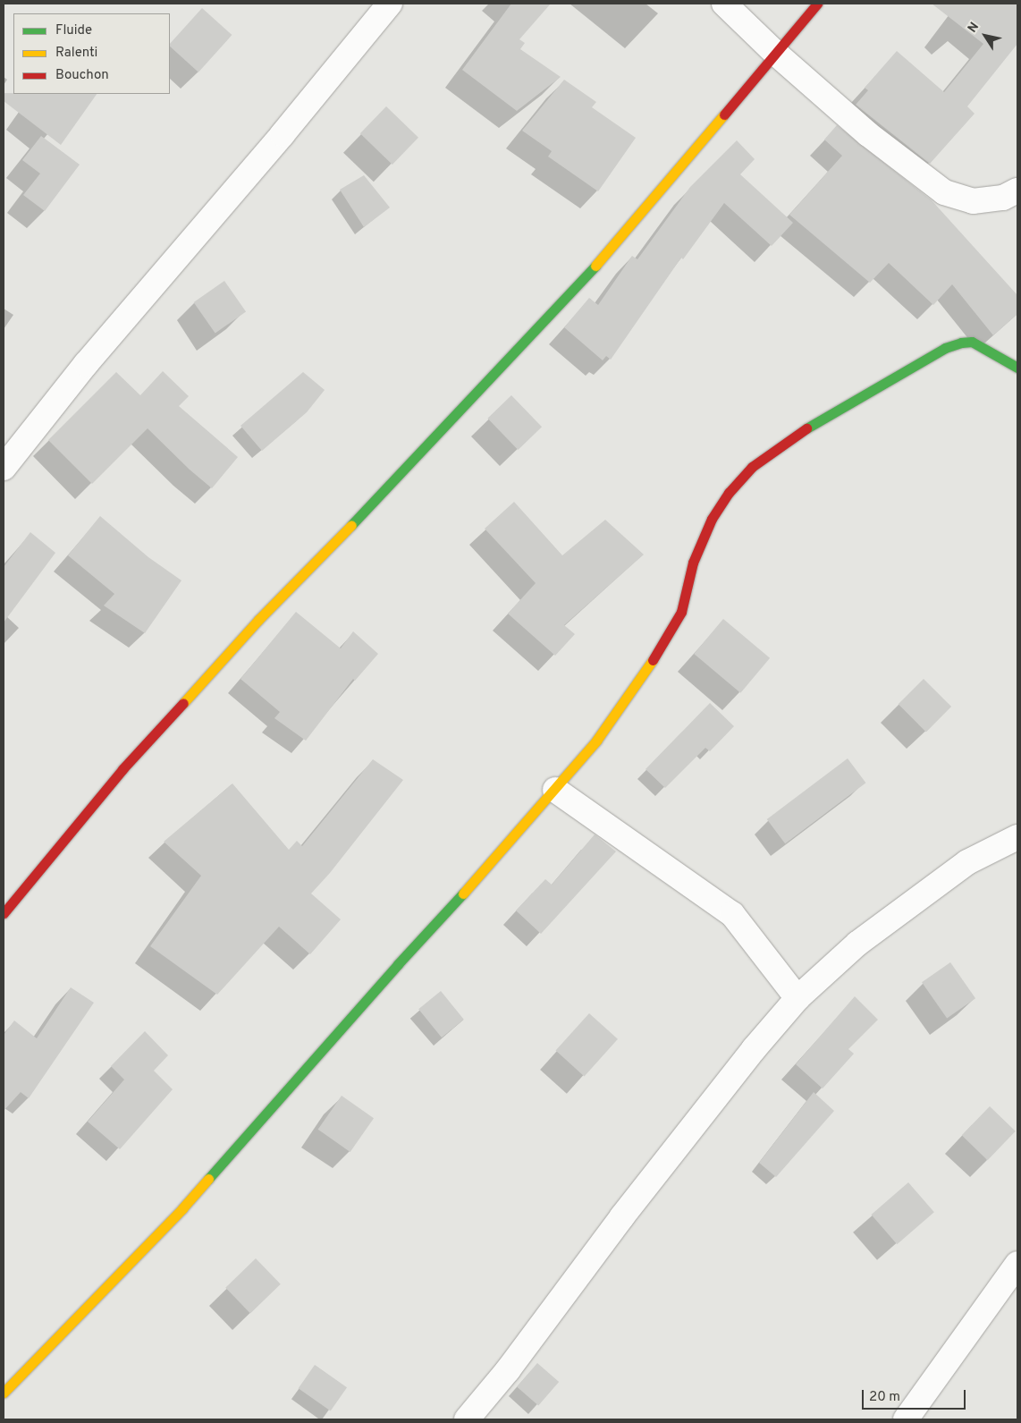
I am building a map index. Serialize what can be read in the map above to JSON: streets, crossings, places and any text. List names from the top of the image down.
{
  "legend": ["Fluide", "Ralenti", "Bouchon"],
  "scale_bar": "20 m",
  "north": "top left"
}
